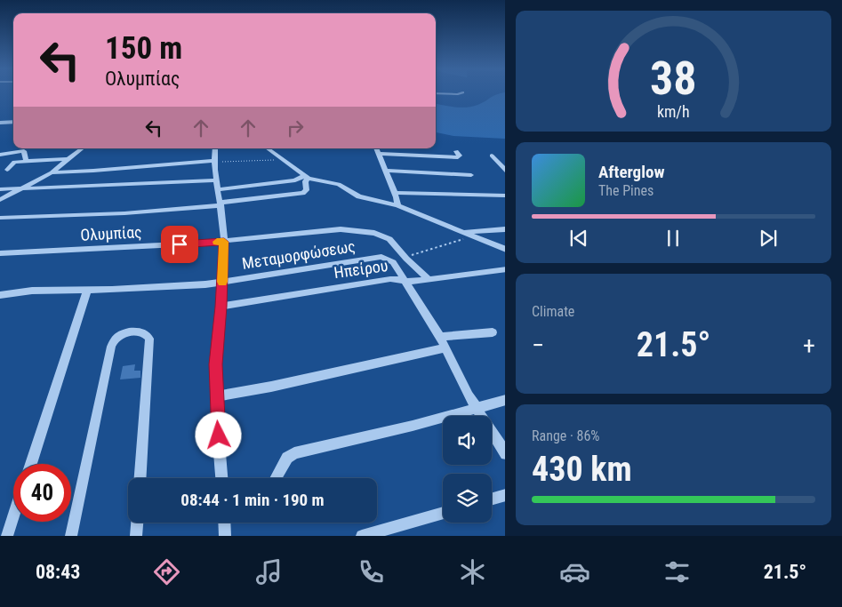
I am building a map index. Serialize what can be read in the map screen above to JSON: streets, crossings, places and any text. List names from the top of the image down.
{
  "streets": {
    "street": ["Ολυμπίας", "Μεταμορφώσεως", "Ηπείρου"]
  },
  "crossings": [
    ["Μεταμορφώσεως", "Ηπείρου"]
  ],
  "page": {
    "turn": ["150 m", "Ολυμπίας"],
    "song": ["Afterglow", "The Pines"],
    "tile": [
      "Climate",
      ["Range · 86%", "430 km"]
    ],
    "heat": ["−", "21.5°", "+"],
    "limit": "40",
    "trip": "08:44 · 1 min · 190 m",
    "tabs": ["08:43", "21.5°"],
    "gauge": ["38", "km/h"]
  }
}
